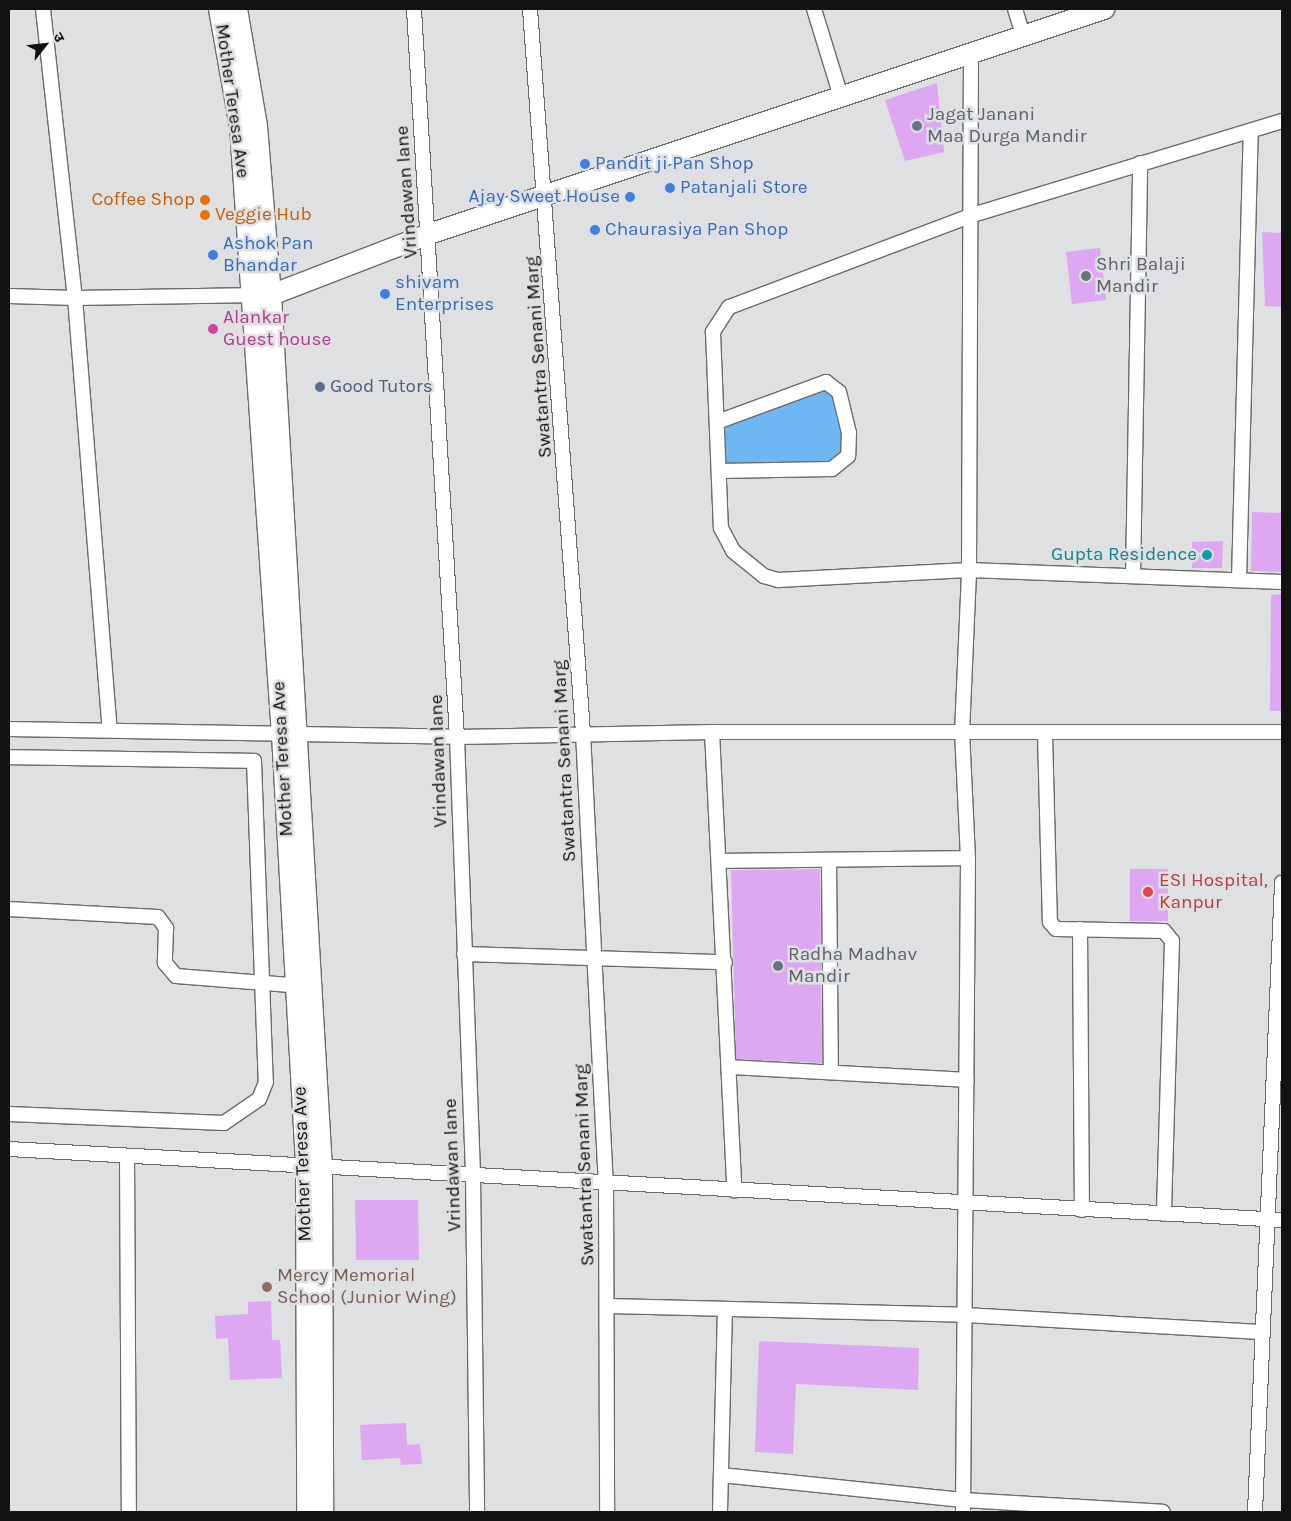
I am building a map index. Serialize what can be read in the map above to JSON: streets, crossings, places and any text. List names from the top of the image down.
{
  "streets": {
    "street": ["Mother Teresa Ave", "Vrindawan lane", "Swatantra Senani Marg"]
  },
  "places": [
    "Jagat Janani Maa Durga Mandir",
    "Pandit ji Pan Shop",
    "Patanjali Store",
    "Ajay Sweet House",
    "Coffee Shop",
    "Veggie Hub",
    "Chaurasiya Pan Shop",
    "Ashok Pan Bhandar",
    "Shri Balaji Mandir",
    "shivam Enterprises",
    "Alankar Guest house",
    "Good Tutors",
    "Gupta Residence",
    "ESI Hospital, Kanpur",
    "Radha Madhav Mandir",
    "Mercy Memorial School (Junior Wing)"
  ],
  "north": "top right"
}
